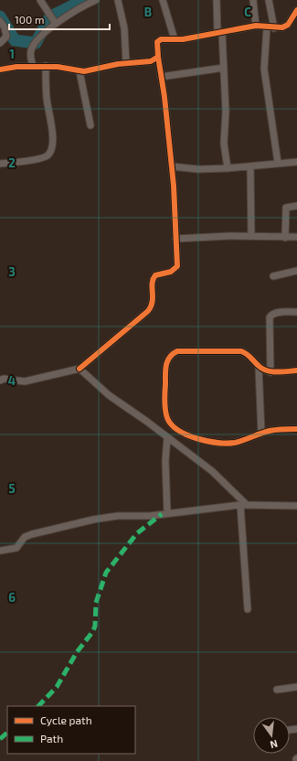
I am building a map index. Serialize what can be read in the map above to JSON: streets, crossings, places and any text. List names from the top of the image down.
{
  "legend": ["Cycle path", "Path"],
  "scale_bar": "100 m",
  "north": "bottom",
  "grid": {
    "columns": ["B", "C"],
    "rows": [
      "1",
      "2",
      "3",
      "4",
      "5",
      "6"
    ]
  }
}
